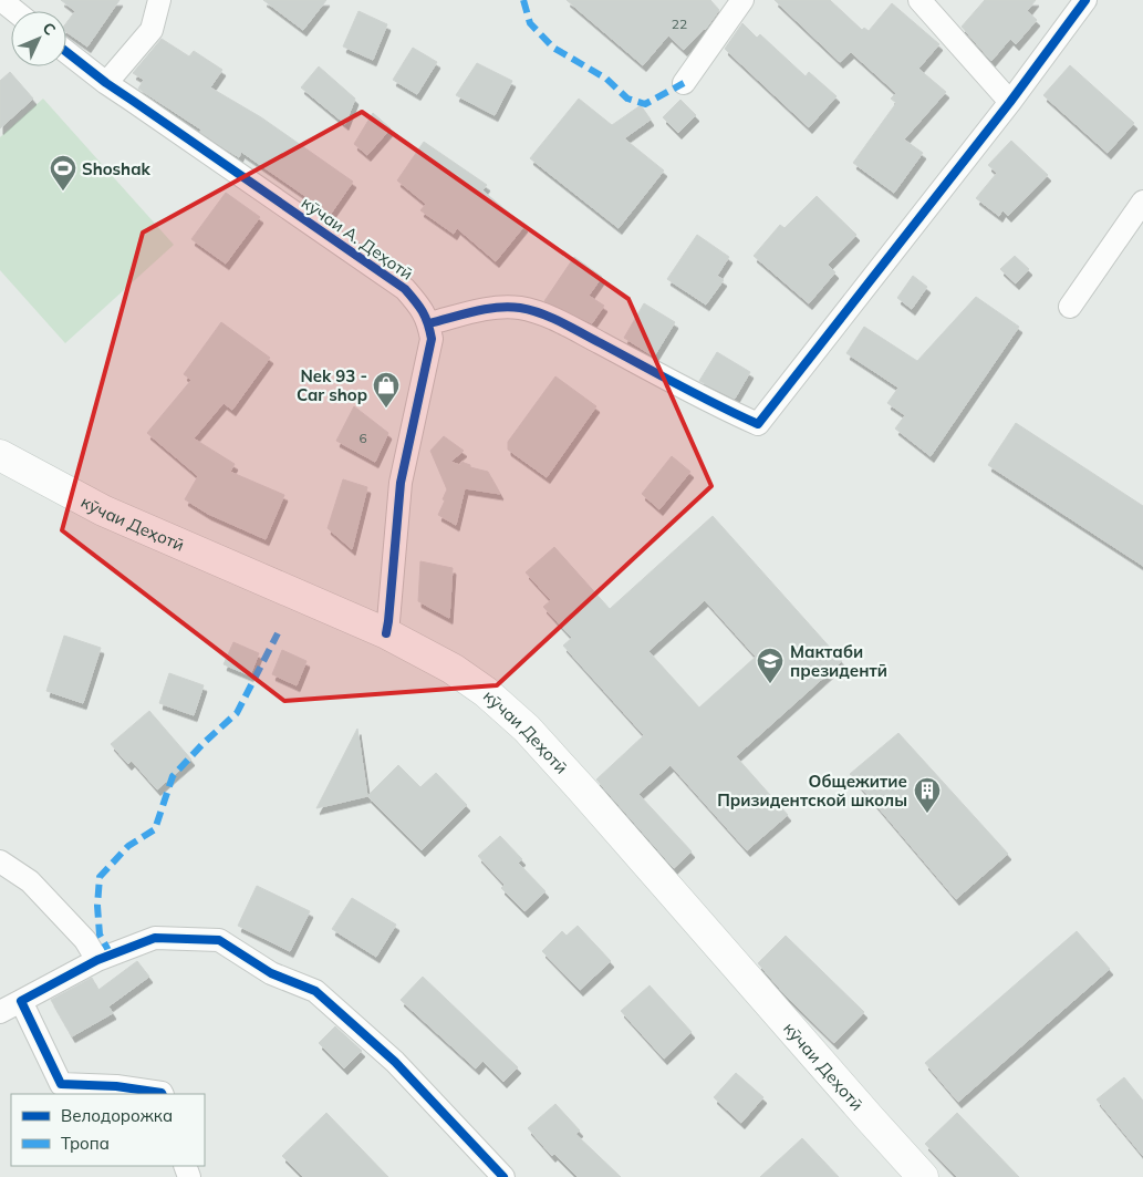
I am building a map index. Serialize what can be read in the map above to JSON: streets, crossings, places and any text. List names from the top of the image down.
{
  "streets": {
    "main road": ["кӯчаи Деҳотӣ"],
    "street": ["кӯчаи А. Деҳотӣ"]
  },
  "places": {
    "sports": ["Shoshak"],
    "shop": ["Nek 93 - Car shop"],
    "school or university": ["Мактаби президентӣ"],
    "building": ["Общежитие Призидентской школы"]
  },
  "house_numbers": ["22", "6"],
  "legend": ["Велодорожка", "Тропа"],
  "north": "top right"
}
